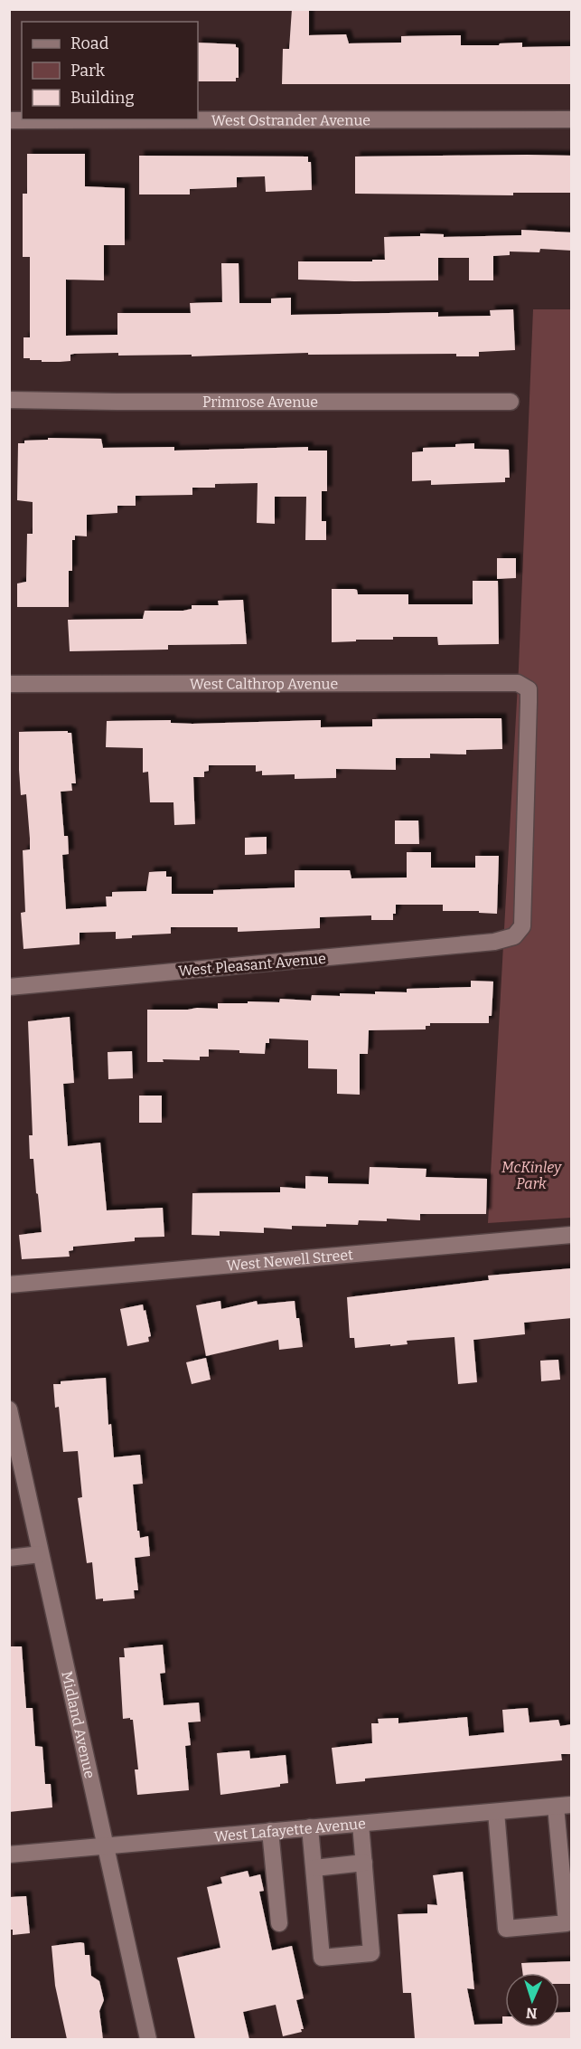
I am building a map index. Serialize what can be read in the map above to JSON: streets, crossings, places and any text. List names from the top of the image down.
{
  "streets": {
    "street": [
      "West Ostrander Avenue",
      "Primrose Avenue",
      "West Calthrop Avenue",
      "West Pleasant Avenue",
      "West Newell Street",
      "Midland Avenue",
      "West Lafayette Avenue"
    ]
  },
  "crossings": [
    ["West Calthrop Avenue", "West Pleasant Avenue"],
    ["Midland Avenue", "West Lafayette Avenue"]
  ],
  "parks": ["McKinley Park"],
  "legend": ["Road", "Park", "Building"],
  "north": "bottom"
}
